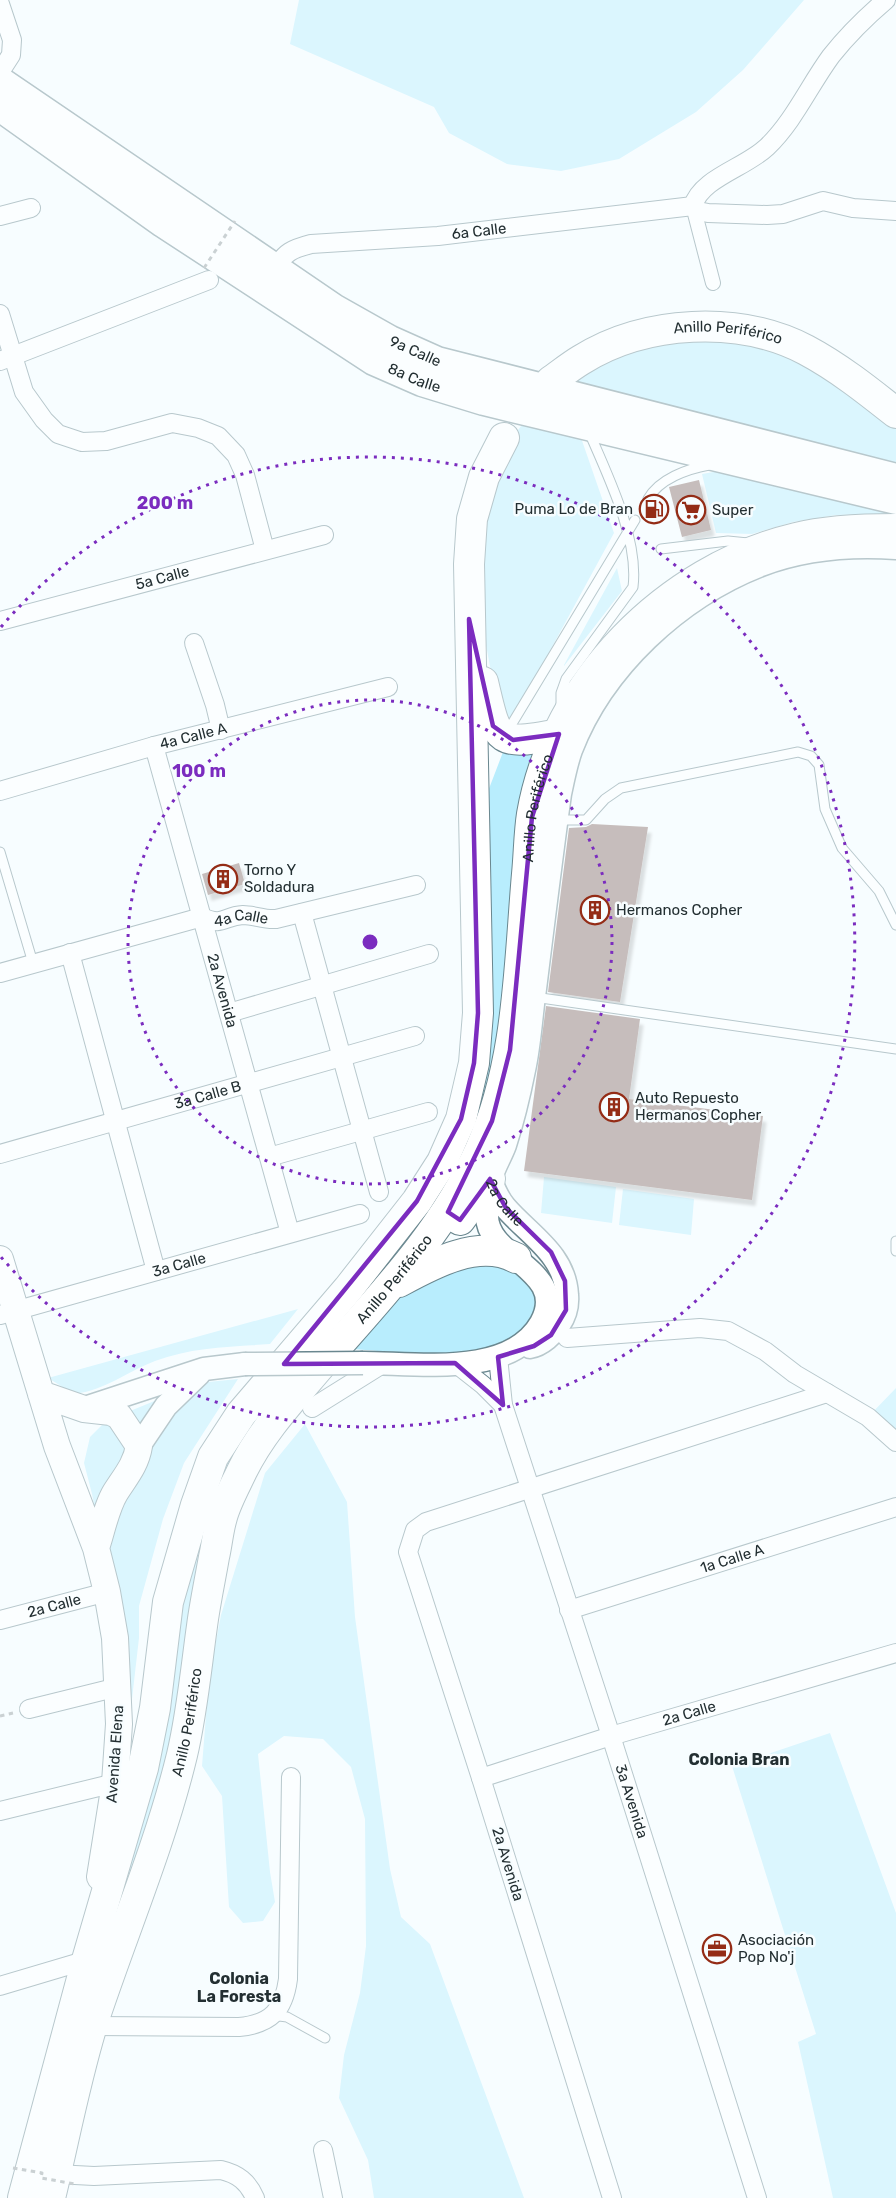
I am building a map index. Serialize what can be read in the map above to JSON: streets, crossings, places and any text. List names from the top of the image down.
{
  "streets": {
    "highway": ["Anillo Periférico"],
    "main road": ["9a Calle", "8a Calle", "Avenida Elena"],
    "street": [
      "6a Calle",
      "5a Calle",
      "4a Calle A",
      "4a Calle",
      "2a Avenida",
      "3a Calle B",
      "2a Calle",
      "3a Calle",
      "1a Calle A",
      "3a Avenida"
    ]
  },
  "crossings": [
    ["6a Calle", "9a Calle"],
    ["Anillo Periférico", "2a Calle"],
    ["Anillo Periférico", "Avenida Elena"],
    ["4a Calle A", "2a Avenida"],
    ["4a Calle", "2a Avenida"],
    ["2a Avenida", "3a Calle B"],
    ["2a Avenida", "2a Calle"],
    ["2a Avenida", "3a Calle"],
    ["2a Avenida", "3a Avenida"],
    ["2a Calle", "Avenida Elena"],
    ["2a Calle", "3a Avenida"],
    ["3a Calle", "Avenida Elena"],
    ["1a Calle A", "3a Avenida"]
  ],
  "districts": ["Colonia Bran", "Colonia La Foresta"],
  "places": {
    "fuel station": ["Puma Lo de Bran"],
    "supermarket": ["Super"],
    "building": ["Torno Y Soldadura", "Hermanos Copher", "Auto Repuesto Hermanos Copher"],
    "office": ["Asociación Pop No'j"]
  },
  "rings": ["200 m", "100 m"]
}
